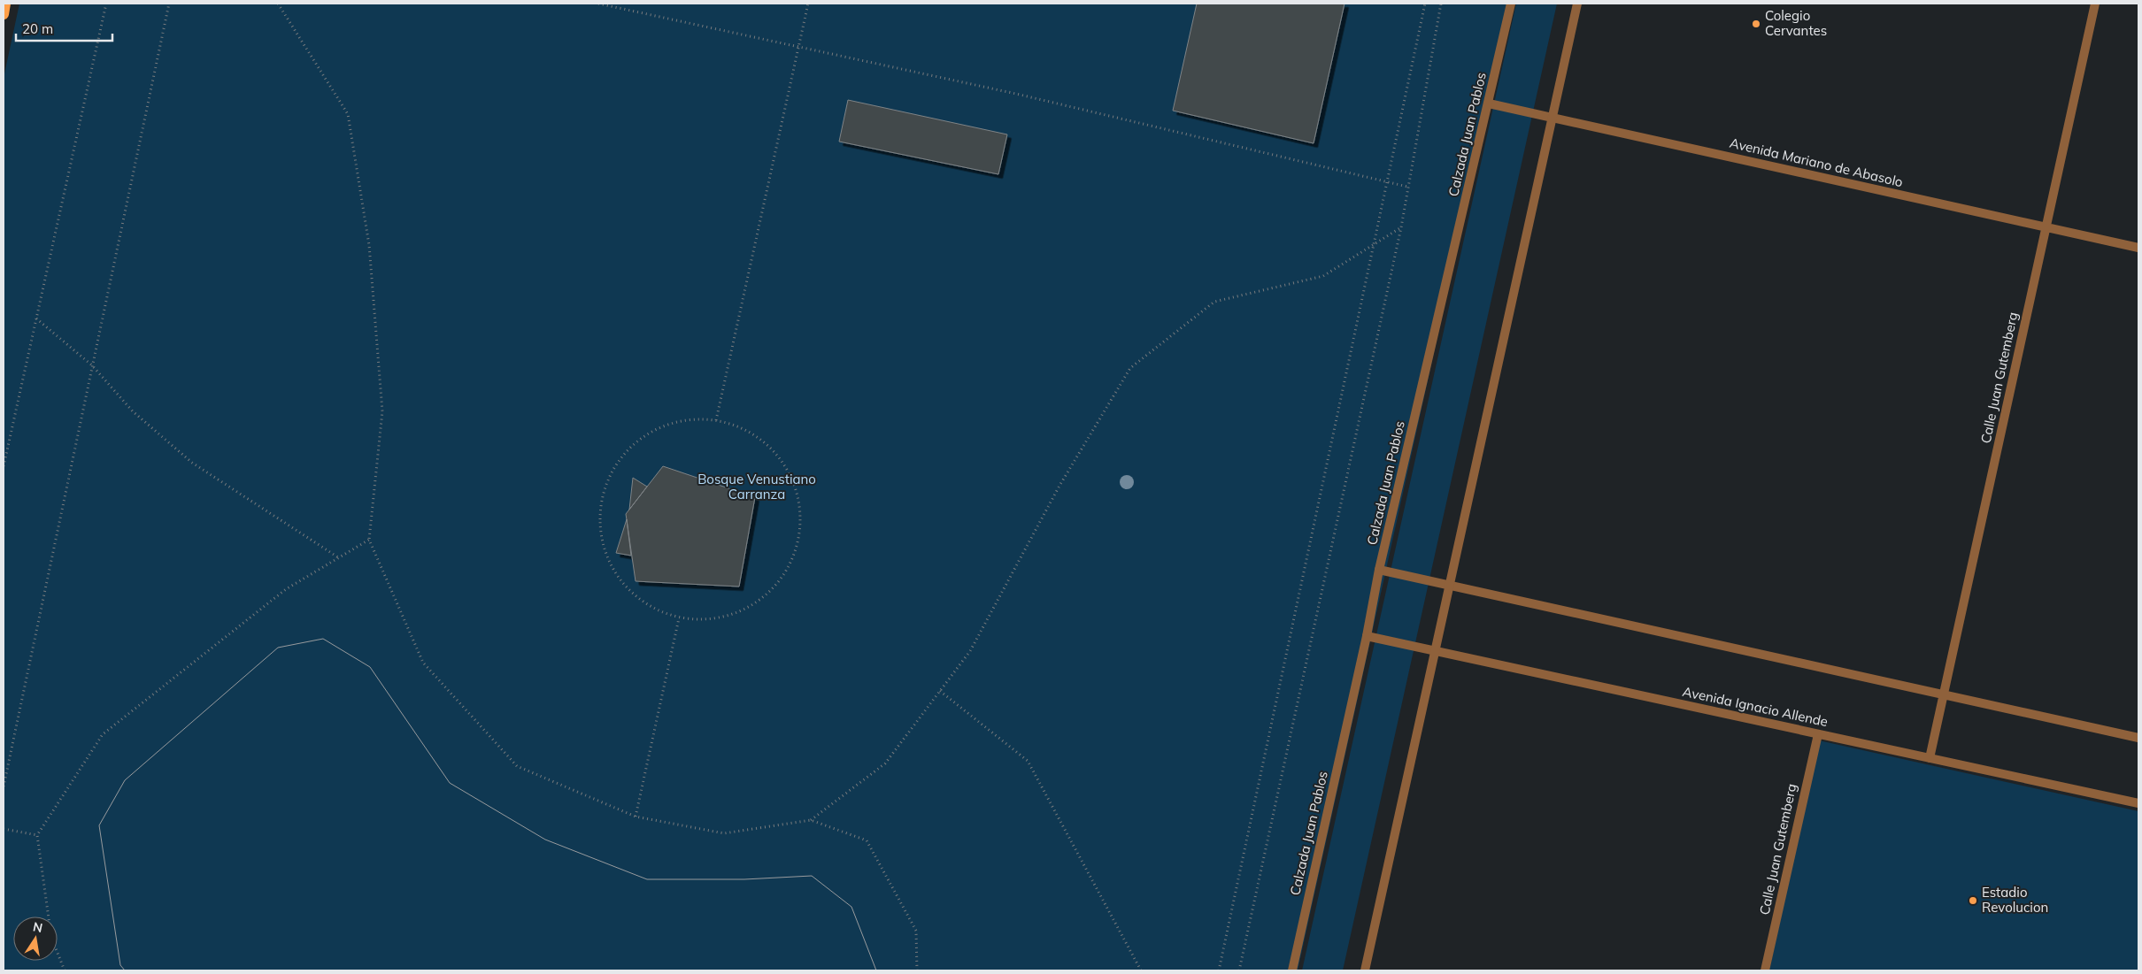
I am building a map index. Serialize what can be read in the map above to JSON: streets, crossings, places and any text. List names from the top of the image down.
{
  "streets": {
    "street": [
      "Calzada Juan Pablos",
      "Avenida Mariano de Abasolo",
      "Calle Juan Gutemberg",
      "Avenida Ignacio Allende"
    ]
  },
  "crossings": [
    ["Calzada Juan Pablos", "Avenida Mariano de Abasolo"],
    ["Calzada Juan Pablos", "Avenida Ignacio Allende"],
    ["Avenida Mariano de Abasolo", "Calle Juan Gutemberg"],
    ["Calle Juan Gutemberg", "Avenida Ignacio Allende"]
  ],
  "parks": ["Bosque Venustiano Carranza"],
  "places": ["Colegio Cervantes", "Estadio Revolucion"],
  "scale_bar": "20 m",
  "north": "top"
}
